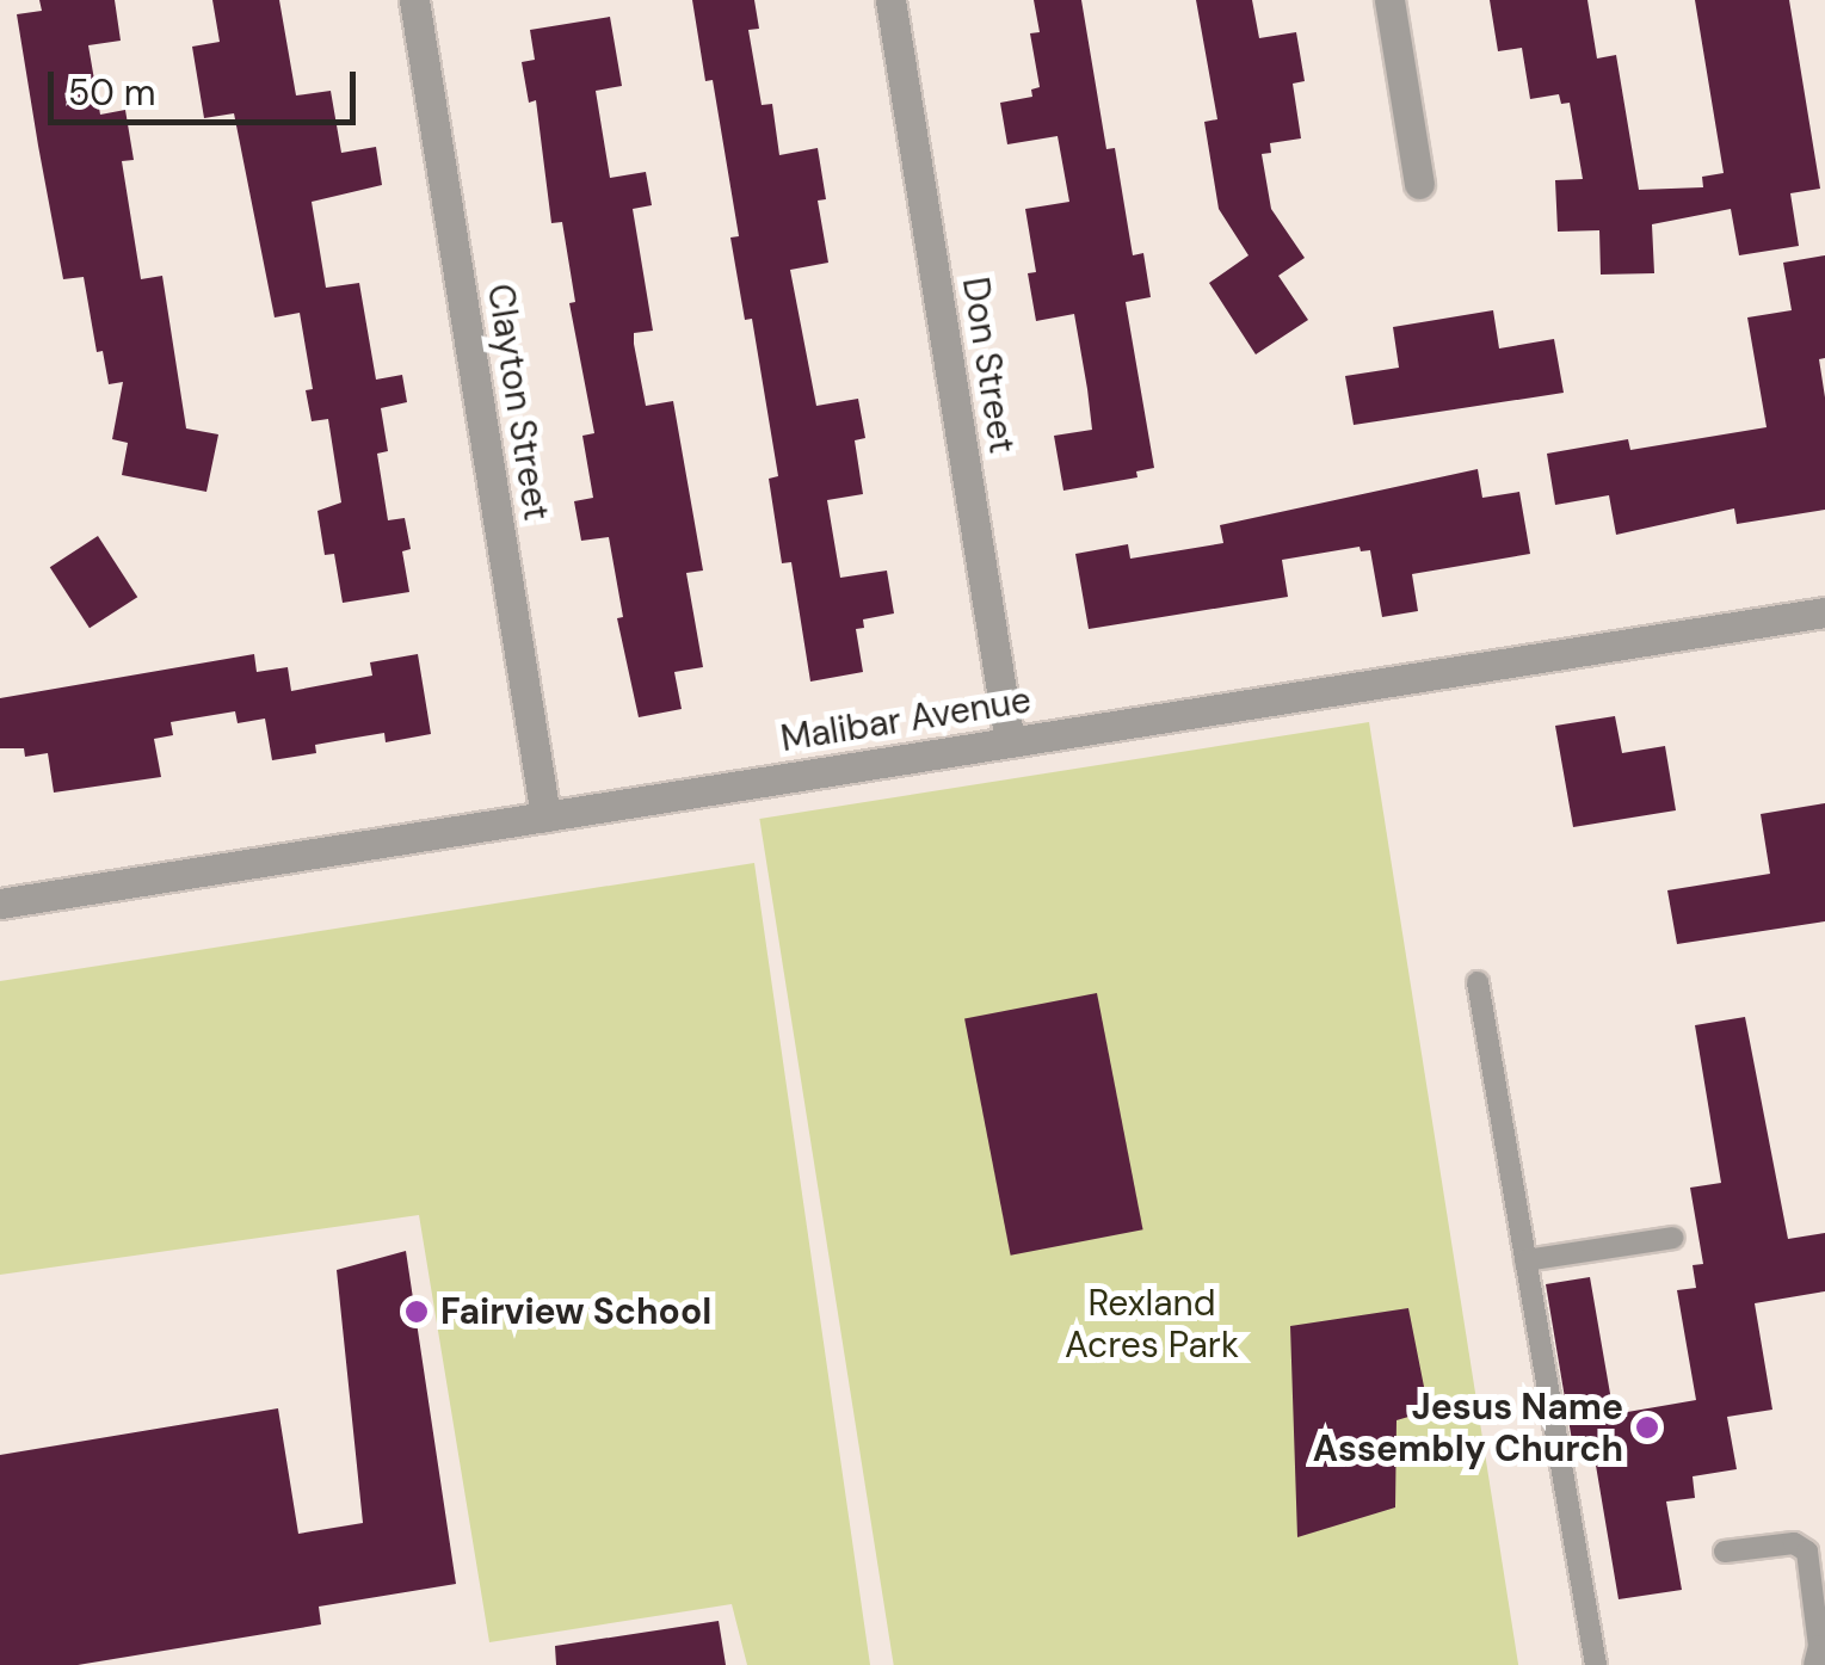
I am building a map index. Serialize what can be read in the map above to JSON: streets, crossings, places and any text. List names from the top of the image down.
{
  "streets": {
    "street": ["Don Street", "Clayton Street", "Malibar Avenue"]
  },
  "crossings": [
    ["Don Street", "Malibar Avenue"],
    ["Clayton Street", "Malibar Avenue"]
  ],
  "parks": ["Rexland Acres Park"],
  "places": ["Fairview School", "Jesus Name Assembly Church"],
  "scale_bar": "50 m"
}
